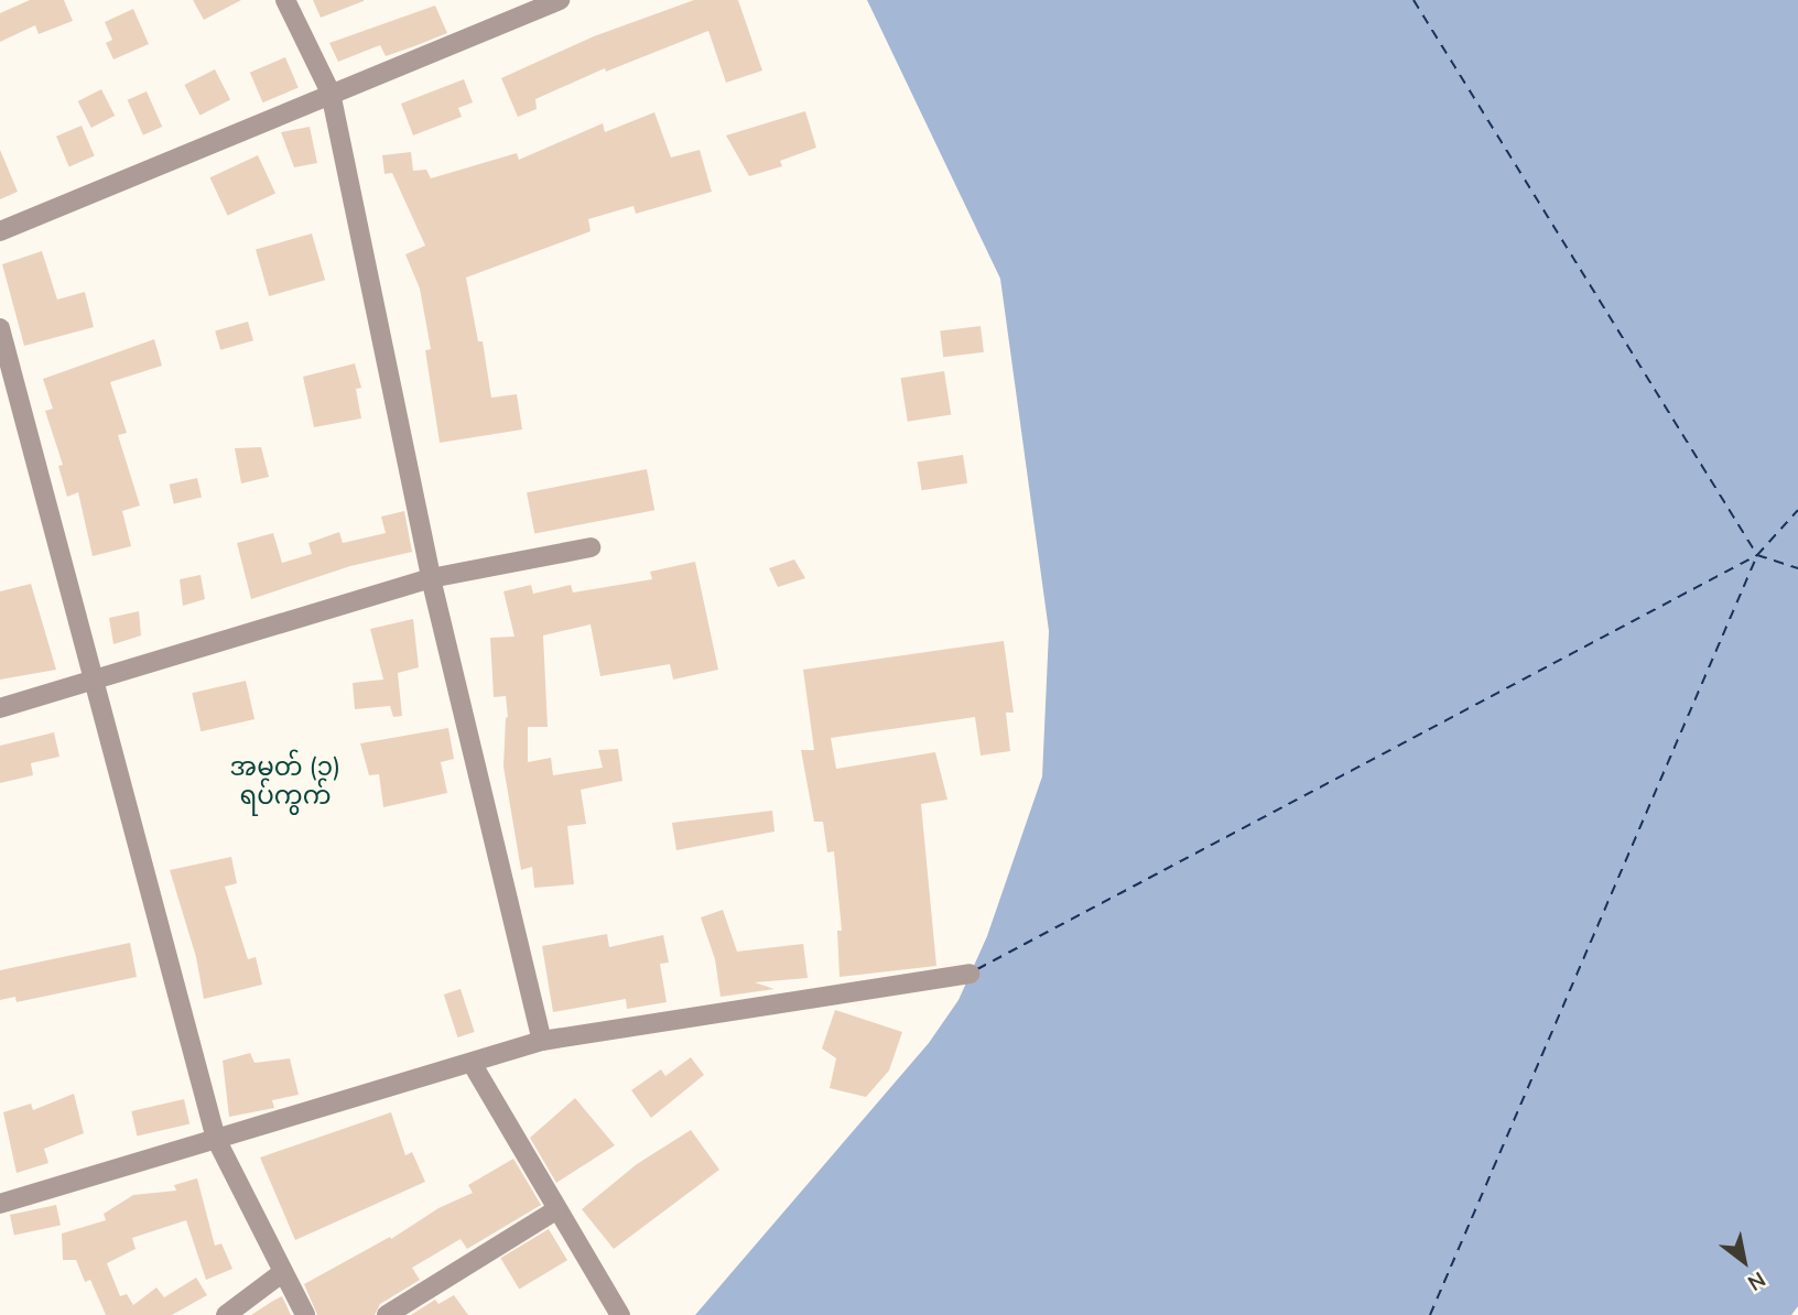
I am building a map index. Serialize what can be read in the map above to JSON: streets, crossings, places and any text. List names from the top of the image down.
{
  "districts": ["အမှတ် (၁) ရပ်ကွက်"],
  "north": "bottom right"
}
